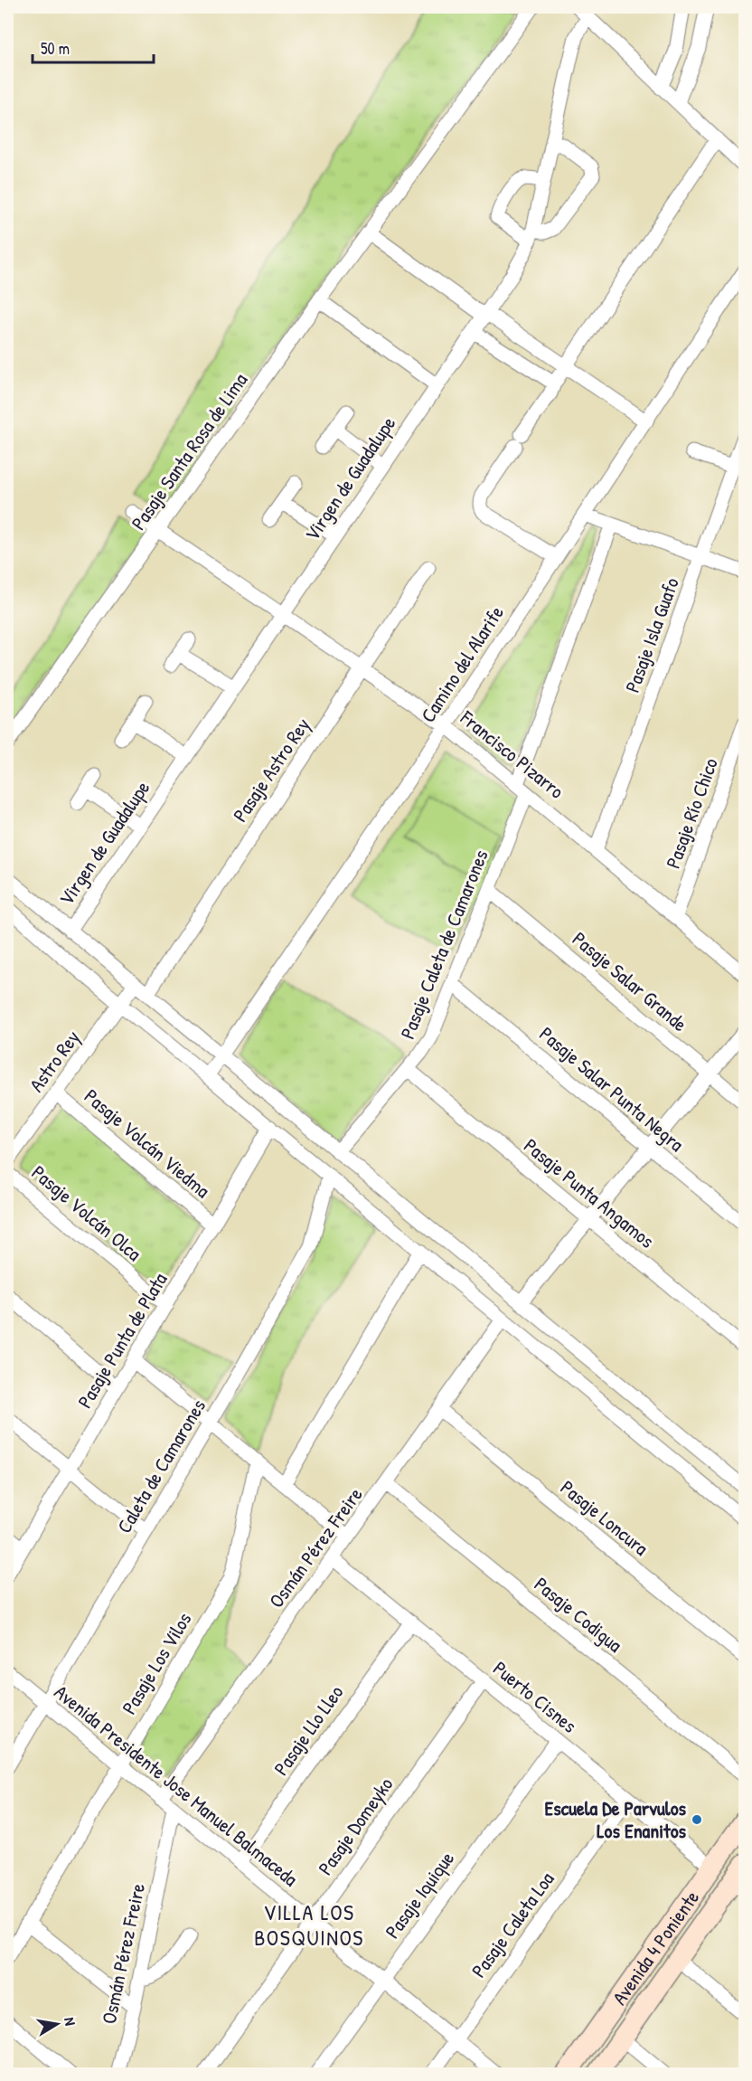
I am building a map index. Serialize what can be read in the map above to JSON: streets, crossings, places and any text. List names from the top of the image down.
{
  "streets": {
    "street": [
      "Pasaje Santa Rosa de Lima",
      "Virgen de Guadalupe",
      "Pasaje Isla Guafo",
      "Camino del Alarife",
      "Francisco Pizarro",
      "Pasaje Astro Rey",
      "Pasaje Río Chico",
      "Pasaje Caleta de Camarones",
      "Pasaje Salar Grande",
      "Astro Rey",
      "Pasaje Salar Punta Negra",
      "Pasaje Volcán Viedma",
      "Pasaje Punta Angamos",
      "Pasaje Volcán Olca",
      "Pasaje Punta de Plata",
      "Caleta de Camarones",
      "Pasaje Loncura",
      "Osmán Pérez Freire",
      "Pasaje Codigua",
      "Pasaje Los Vilos",
      "Puerto Cisnes",
      "Pasaje Llo Lleo",
      "Avenida Presidente Jose Manuel Balmaceda",
      "Pasaje Domeyko",
      "Pasaje Iquique",
      "Pasaje Caleta Loa",
      "Avenida 4 Poniente"
    ]
  },
  "crossings": [
    ["Pasaje Santa Rosa de Lima", "Francisco Pizarro"],
    ["Virgen de Guadalupe", "Francisco Pizarro"],
    ["Pasaje Isla Guafo", "Francisco Pizarro"],
    ["Camino del Alarife", "Francisco Pizarro"],
    ["Francisco Pizarro", "Pasaje Astro Rey"],
    ["Francisco Pizarro", "Pasaje Río Chico"],
    ["Francisco Pizarro", "Pasaje Caleta de Camarones"],
    ["Pasaje Caleta de Camarones", "Pasaje Salar Grande"],
    ["Pasaje Caleta de Camarones", "Pasaje Salar Punta Negra"],
    ["Pasaje Caleta de Camarones", "Pasaje Punta Angamos"],
    ["Astro Rey", "Pasaje Volcán Viedma"],
    ["Pasaje Volcán Viedma", "Pasaje Punta de Plata"],
    ["Pasaje Volcán Olca", "Pasaje Punta de Plata"],
    ["Caleta de Camarones", "Avenida Presidente Jose Manuel Balmaceda"],
    ["Pasaje Loncura", "Osmán Pérez Freire"],
    ["Osmán Pérez Freire", "Pasaje Codigua"],
    ["Osmán Pérez Freire", "Puerto Cisnes"],
    ["Osmán Pérez Freire", "Avenida Presidente Jose Manuel Balmaceda"],
    ["Pasaje Los Vilos", "Avenida Presidente Jose Manuel Balmaceda"],
    ["Puerto Cisnes", "Pasaje Llo Lleo"],
    ["Puerto Cisnes", "Pasaje Domeyko"],
    ["Puerto Cisnes", "Pasaje Iquique"],
    ["Puerto Cisnes", "Pasaje Caleta Loa"],
    ["Puerto Cisnes", "Avenida 4 Poniente"],
    ["Pasaje Llo Lleo", "Avenida Presidente Jose Manuel Balmaceda"],
    ["Avenida Presidente Jose Manuel Balmaceda", "Pasaje Domeyko"],
    ["Avenida Presidente Jose Manuel Balmaceda", "Pasaje Iquique"],
    ["Avenida Presidente Jose Manuel Balmaceda", "Pasaje Caleta Loa"]
  ],
  "districts": ["VILLA LOS BOSQUINOS"],
  "places": ["Escuela De Parvulos Los Enanitos"],
  "scale_bar": "50 m",
  "north": "right"
}
